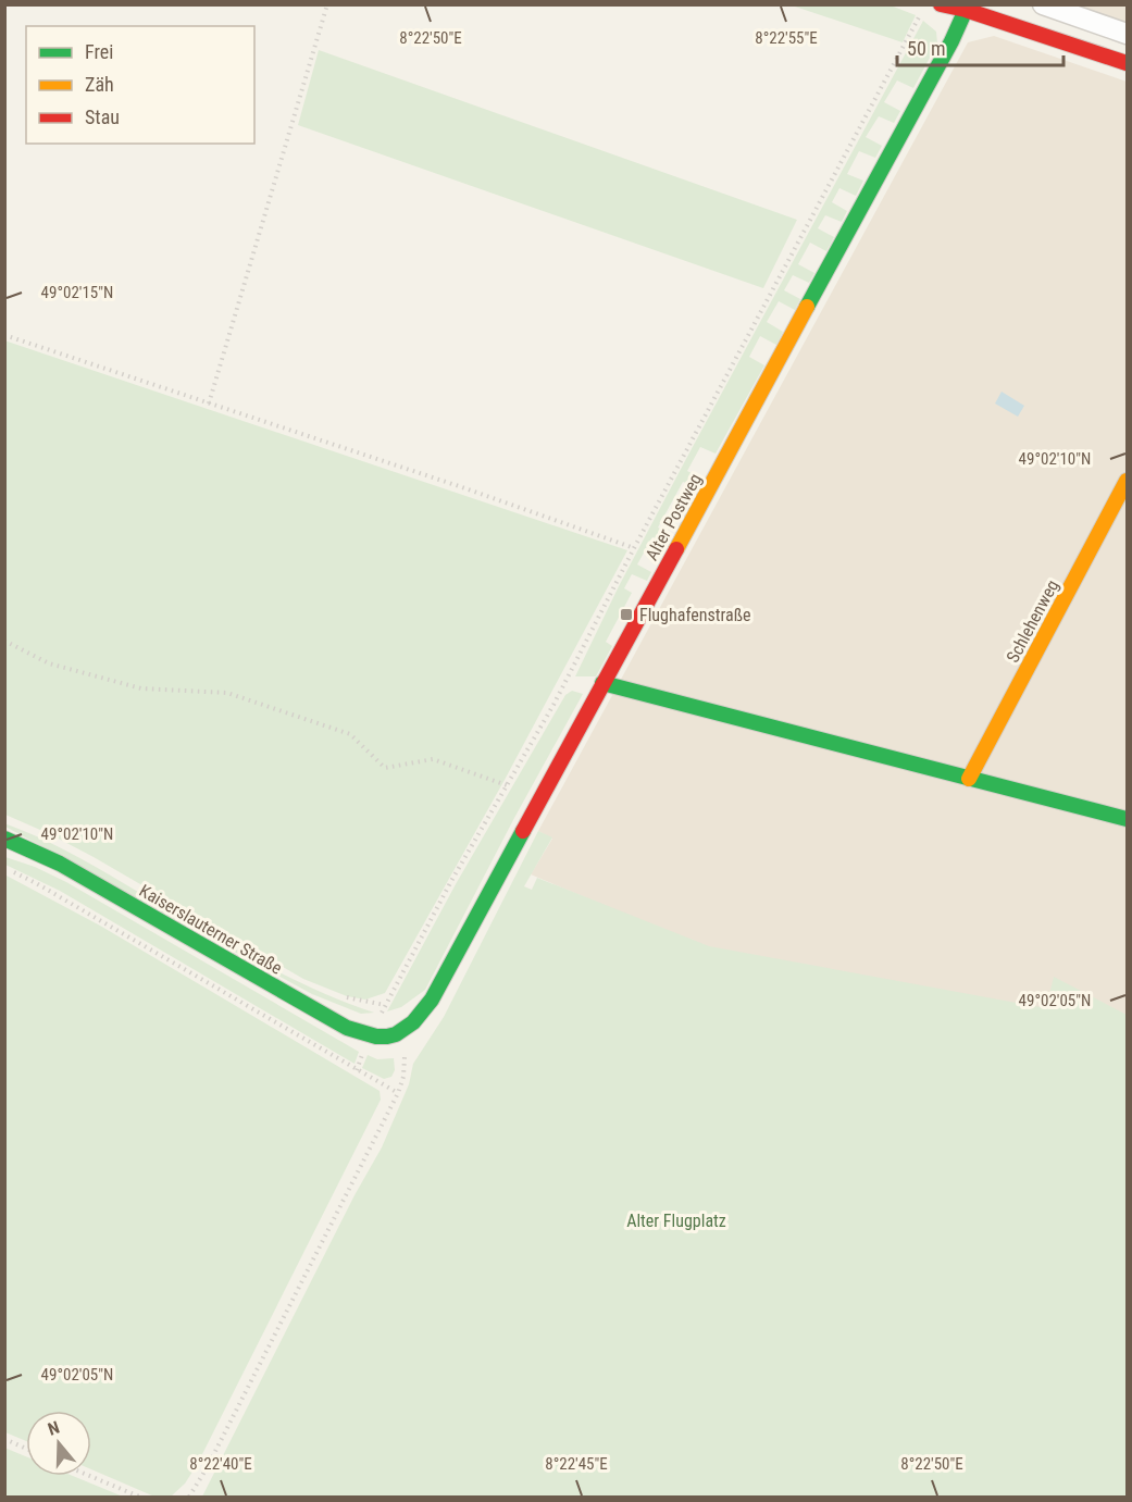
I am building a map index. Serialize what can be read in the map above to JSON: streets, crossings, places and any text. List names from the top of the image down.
{
  "streets": {
    "main road": ["Alter Postweg", "Schlehenweg", "Kaiserslauterner Straße"]
  },
  "crossings": [
    ["Alter Postweg", "Kaiserslauterner Straße"]
  ],
  "parks": ["Alter Flugplatz"],
  "places": {
    "transit": ["Flughafenstraße"]
  },
  "legend": ["Frei", "Zäh", "Stau"],
  "scale_bar": "50 m",
  "north": "top",
  "coordinates": [
    "8°22'50\"E",
    "8°22'55\"E",
    "49°02'15\"N",
    "49°02'10\"N",
    "49°02'05\"N",
    "8°22'40\"E",
    "8°22'45\"E"
  ]
}
